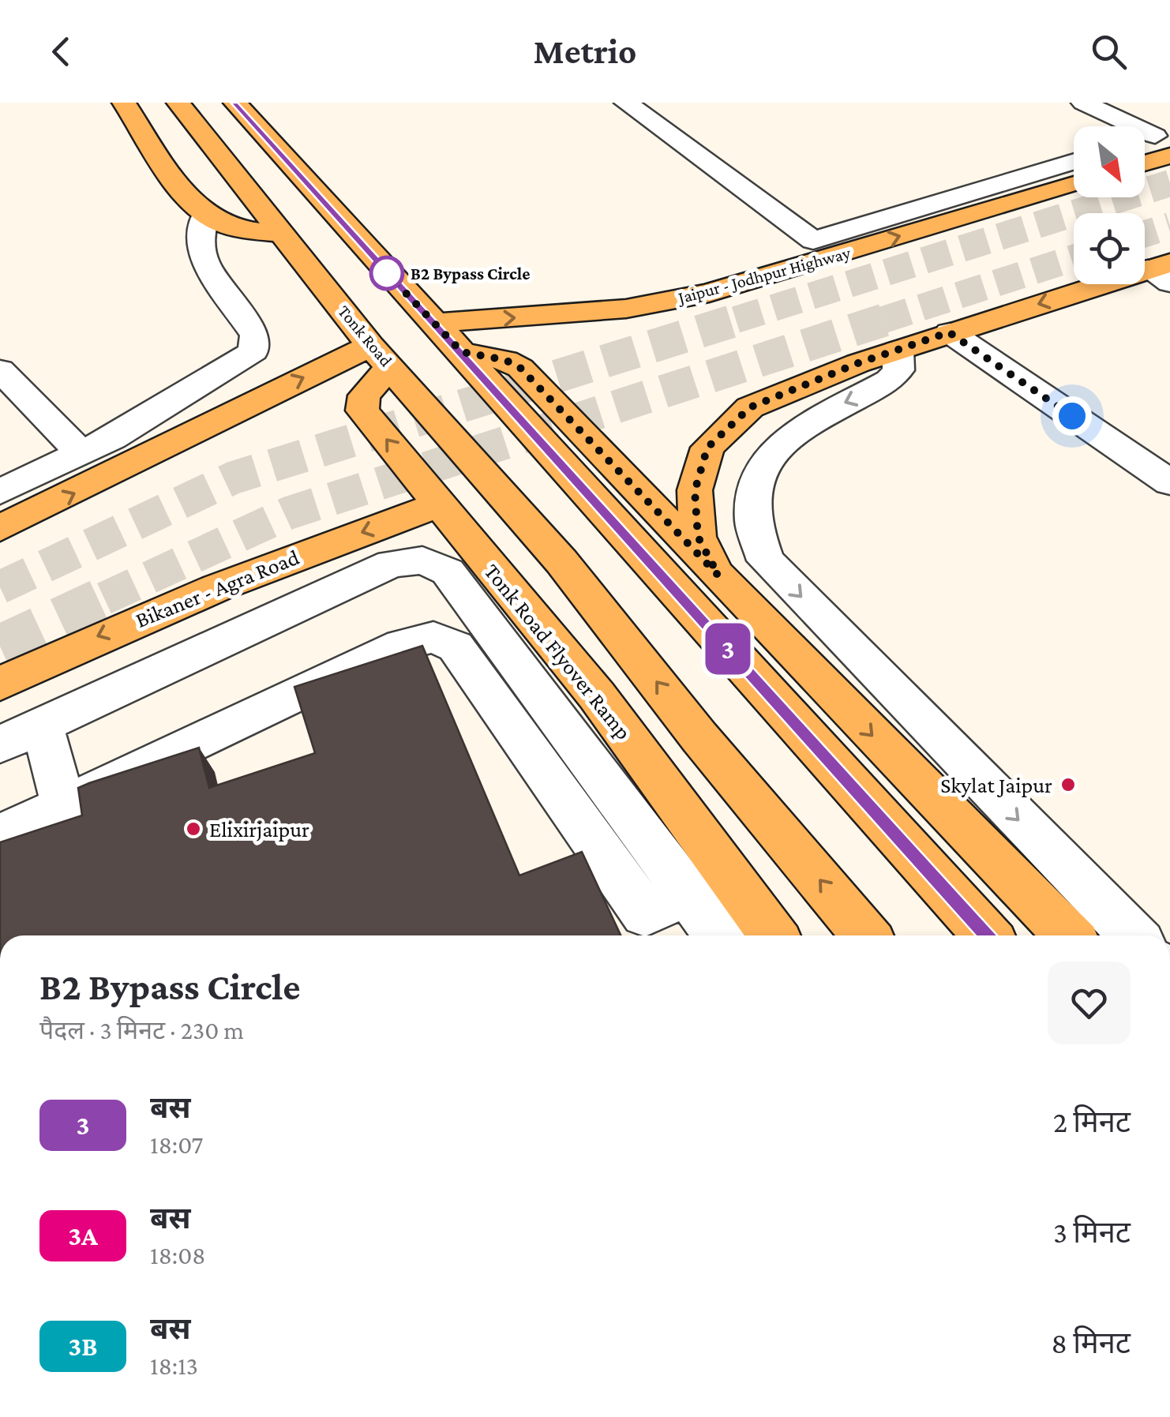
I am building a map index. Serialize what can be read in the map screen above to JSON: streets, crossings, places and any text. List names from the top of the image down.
{
  "streets": {
    "main road": [
      "Jaipur - Jodhpur Highway",
      "Tonk Road",
      "Bikaner - Agra Road",
      "Tonk Road Flyover Ramp"
    ]
  },
  "crossings": [
    ["Tonk Road", "Tonk Road Flyover Ramp"],
    ["Bikaner - Agra Road", "Tonk Road Flyover Ramp"]
  ],
  "places": ["B2 Bypass Circle", "Skylat Jaipur", "Elixirjaipur"],
  "lines": ["bus line 3"],
  "north": "bottom right",
  "page": {
    "header": "Metrio",
    "on_map": "3",
    "heading": ["B2 Bypass Circle", "पैदल · 3 मिनट · 230 m"],
    "list": [
      {
        "mark": "3",
        "name": "बस",
        "note": "18:07",
        "value": "2 मिनट"
      },
      {
        "mark": "3A",
        "name": "बस",
        "note": "18:08",
        "value": "3 मिनट"
      },
      {
        "mark": "3B",
        "name": "बस",
        "note": "18:13",
        "value": "8 मिनट"
      }
    ]
  }
}
